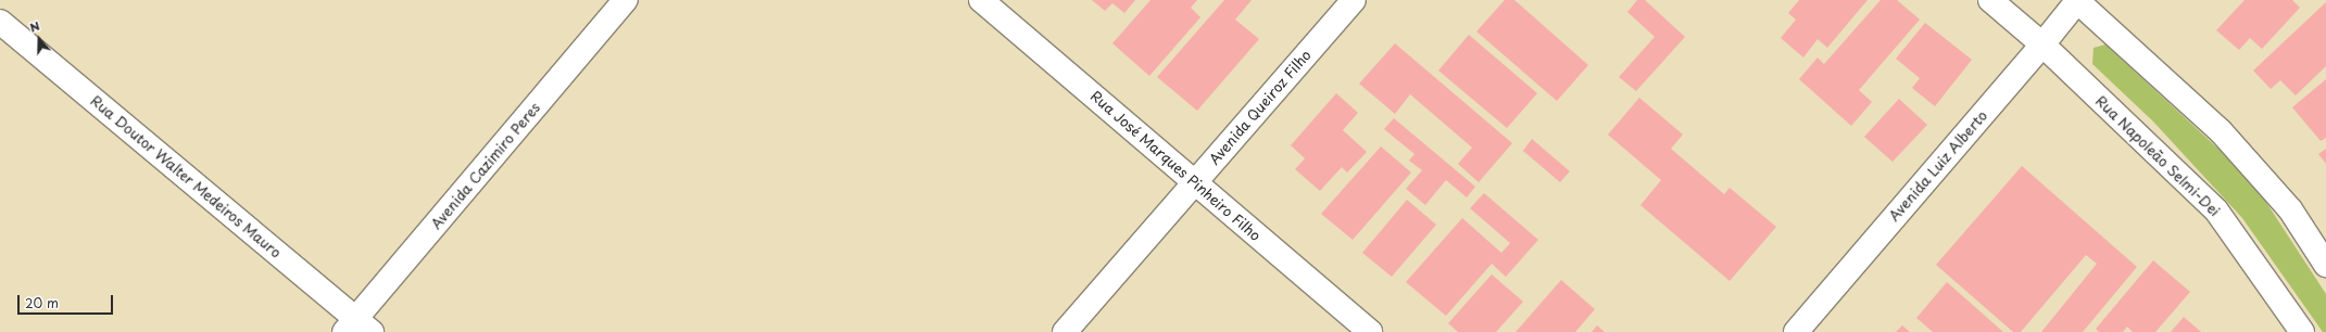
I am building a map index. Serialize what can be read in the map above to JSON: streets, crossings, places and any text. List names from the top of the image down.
{
  "streets": {
    "street": [
      "Avenida Queiroz Filho",
      "Rua Napoleão Selmi-Dei",
      "Avenida Cazimiro Peres",
      "Rua José Marques Pinheiro Filho",
      "Avenida Luiz Alberto",
      "Rua Doutor Walter Medeiros Mauro"
    ]
  },
  "crossings": [
    ["Avenida Queiroz Filho", "Rua José Marques Pinheiro Filho"],
    ["Rua Napoleão Selmi-Dei", "Avenida Luiz Alberto"],
    ["Avenida Cazimiro Peres", "Rua Doutor Walter Medeiros Mauro"]
  ],
  "scale_bar": "20 m",
  "north": "top"
}
